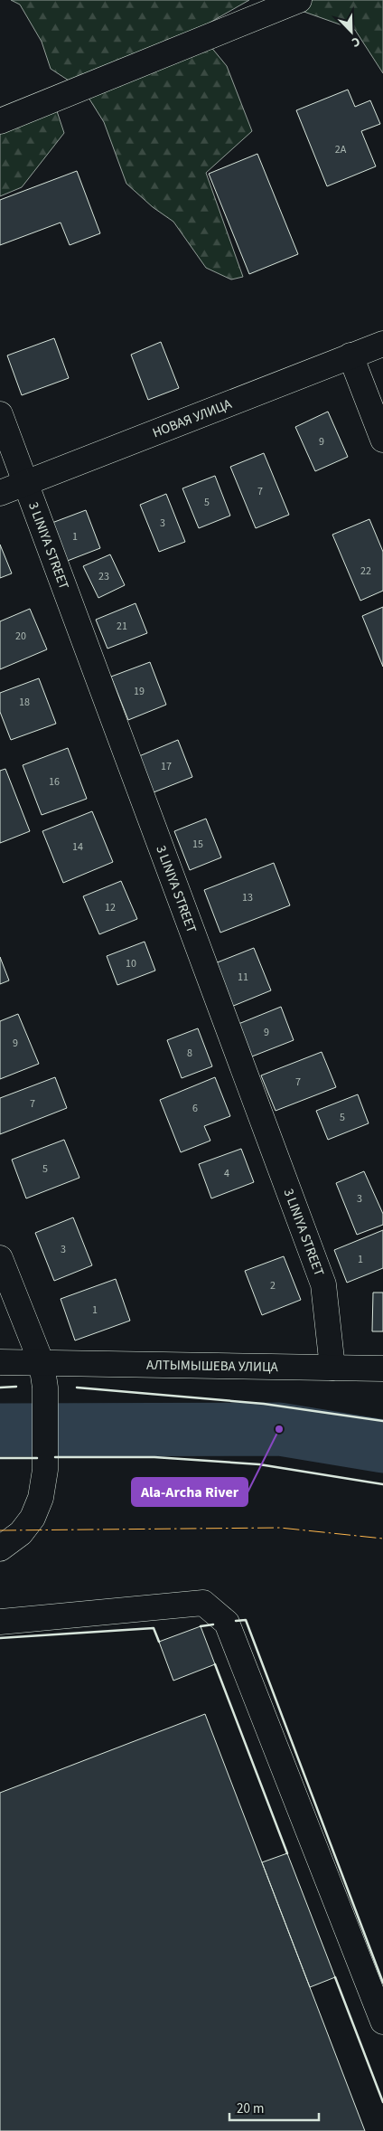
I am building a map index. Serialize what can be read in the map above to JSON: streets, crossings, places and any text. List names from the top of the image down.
{
  "streets": {
    "street": ["НОВАЯ УЛИЦА", "3 LINIYA STREET", "АЛТЫМЫШЕВА УЛИЦА"]
  },
  "crossings": [
    ["НОВАЯ УЛИЦА", "3 LINIYA STREET"],
    ["3 LINIYA STREET", "АЛТЫМЫШЕВА УЛИЦА"]
  ],
  "places": ["Ala-Archa River"],
  "house_numbers": [
    "2А",
    "9",
    "7",
    "5",
    "3",
    "1",
    "22",
    "23",
    "21",
    "20",
    "19",
    "18",
    "17",
    "16",
    "15",
    "14",
    "13",
    "12",
    "10",
    "11",
    "9",
    "9",
    "8",
    "7",
    "7",
    "6",
    "5",
    "5",
    "4",
    "3",
    "3",
    "1",
    "2",
    "1"
  ],
  "scale_bar": "20 m",
  "north": "bottom right"
}
